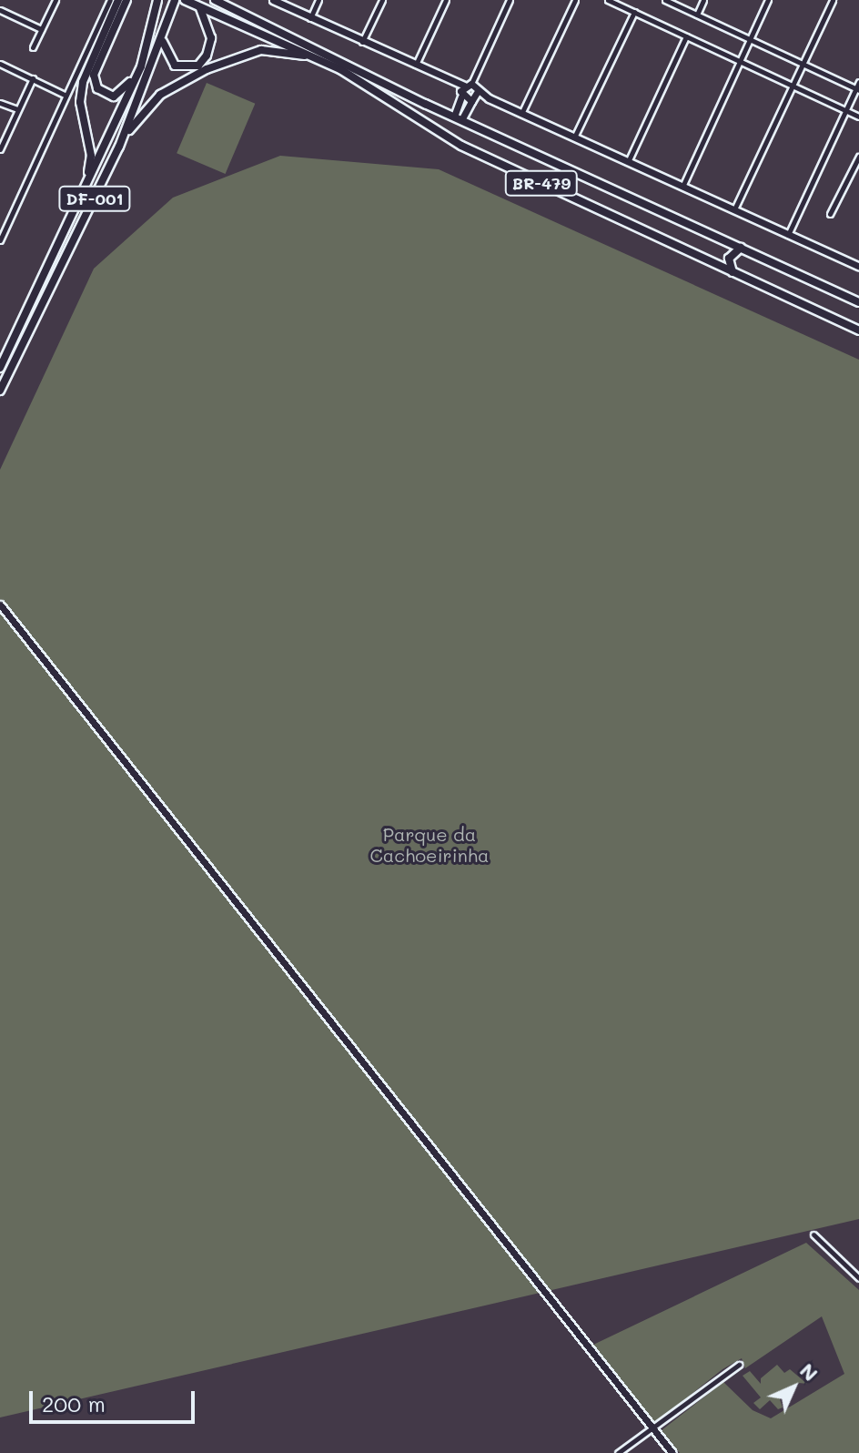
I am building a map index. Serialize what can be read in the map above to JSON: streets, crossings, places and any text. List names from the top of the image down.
{
  "streets": {
    "main road": ["BR-479", "DF-001"]
  },
  "parks": ["Parque da Cachoeirinha"],
  "scale_bar": "200 m",
  "north": "top right"
}
